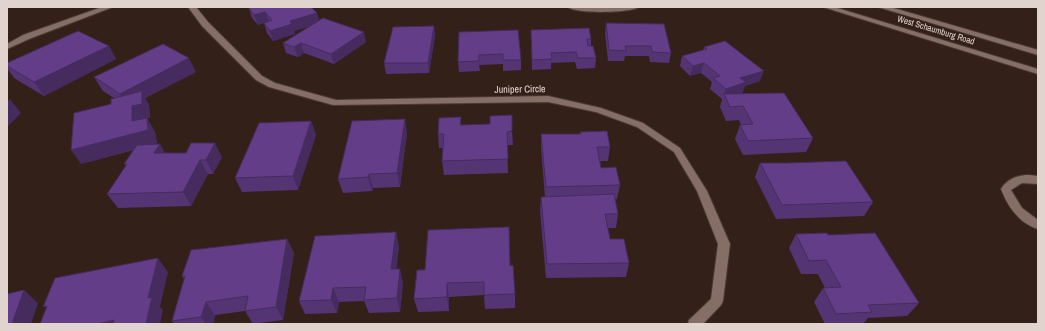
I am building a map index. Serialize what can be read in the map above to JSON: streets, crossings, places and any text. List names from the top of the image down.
{
  "streets": {
    "street": ["West Schaumburg Road", "Juniper Circle"]
  }
}
